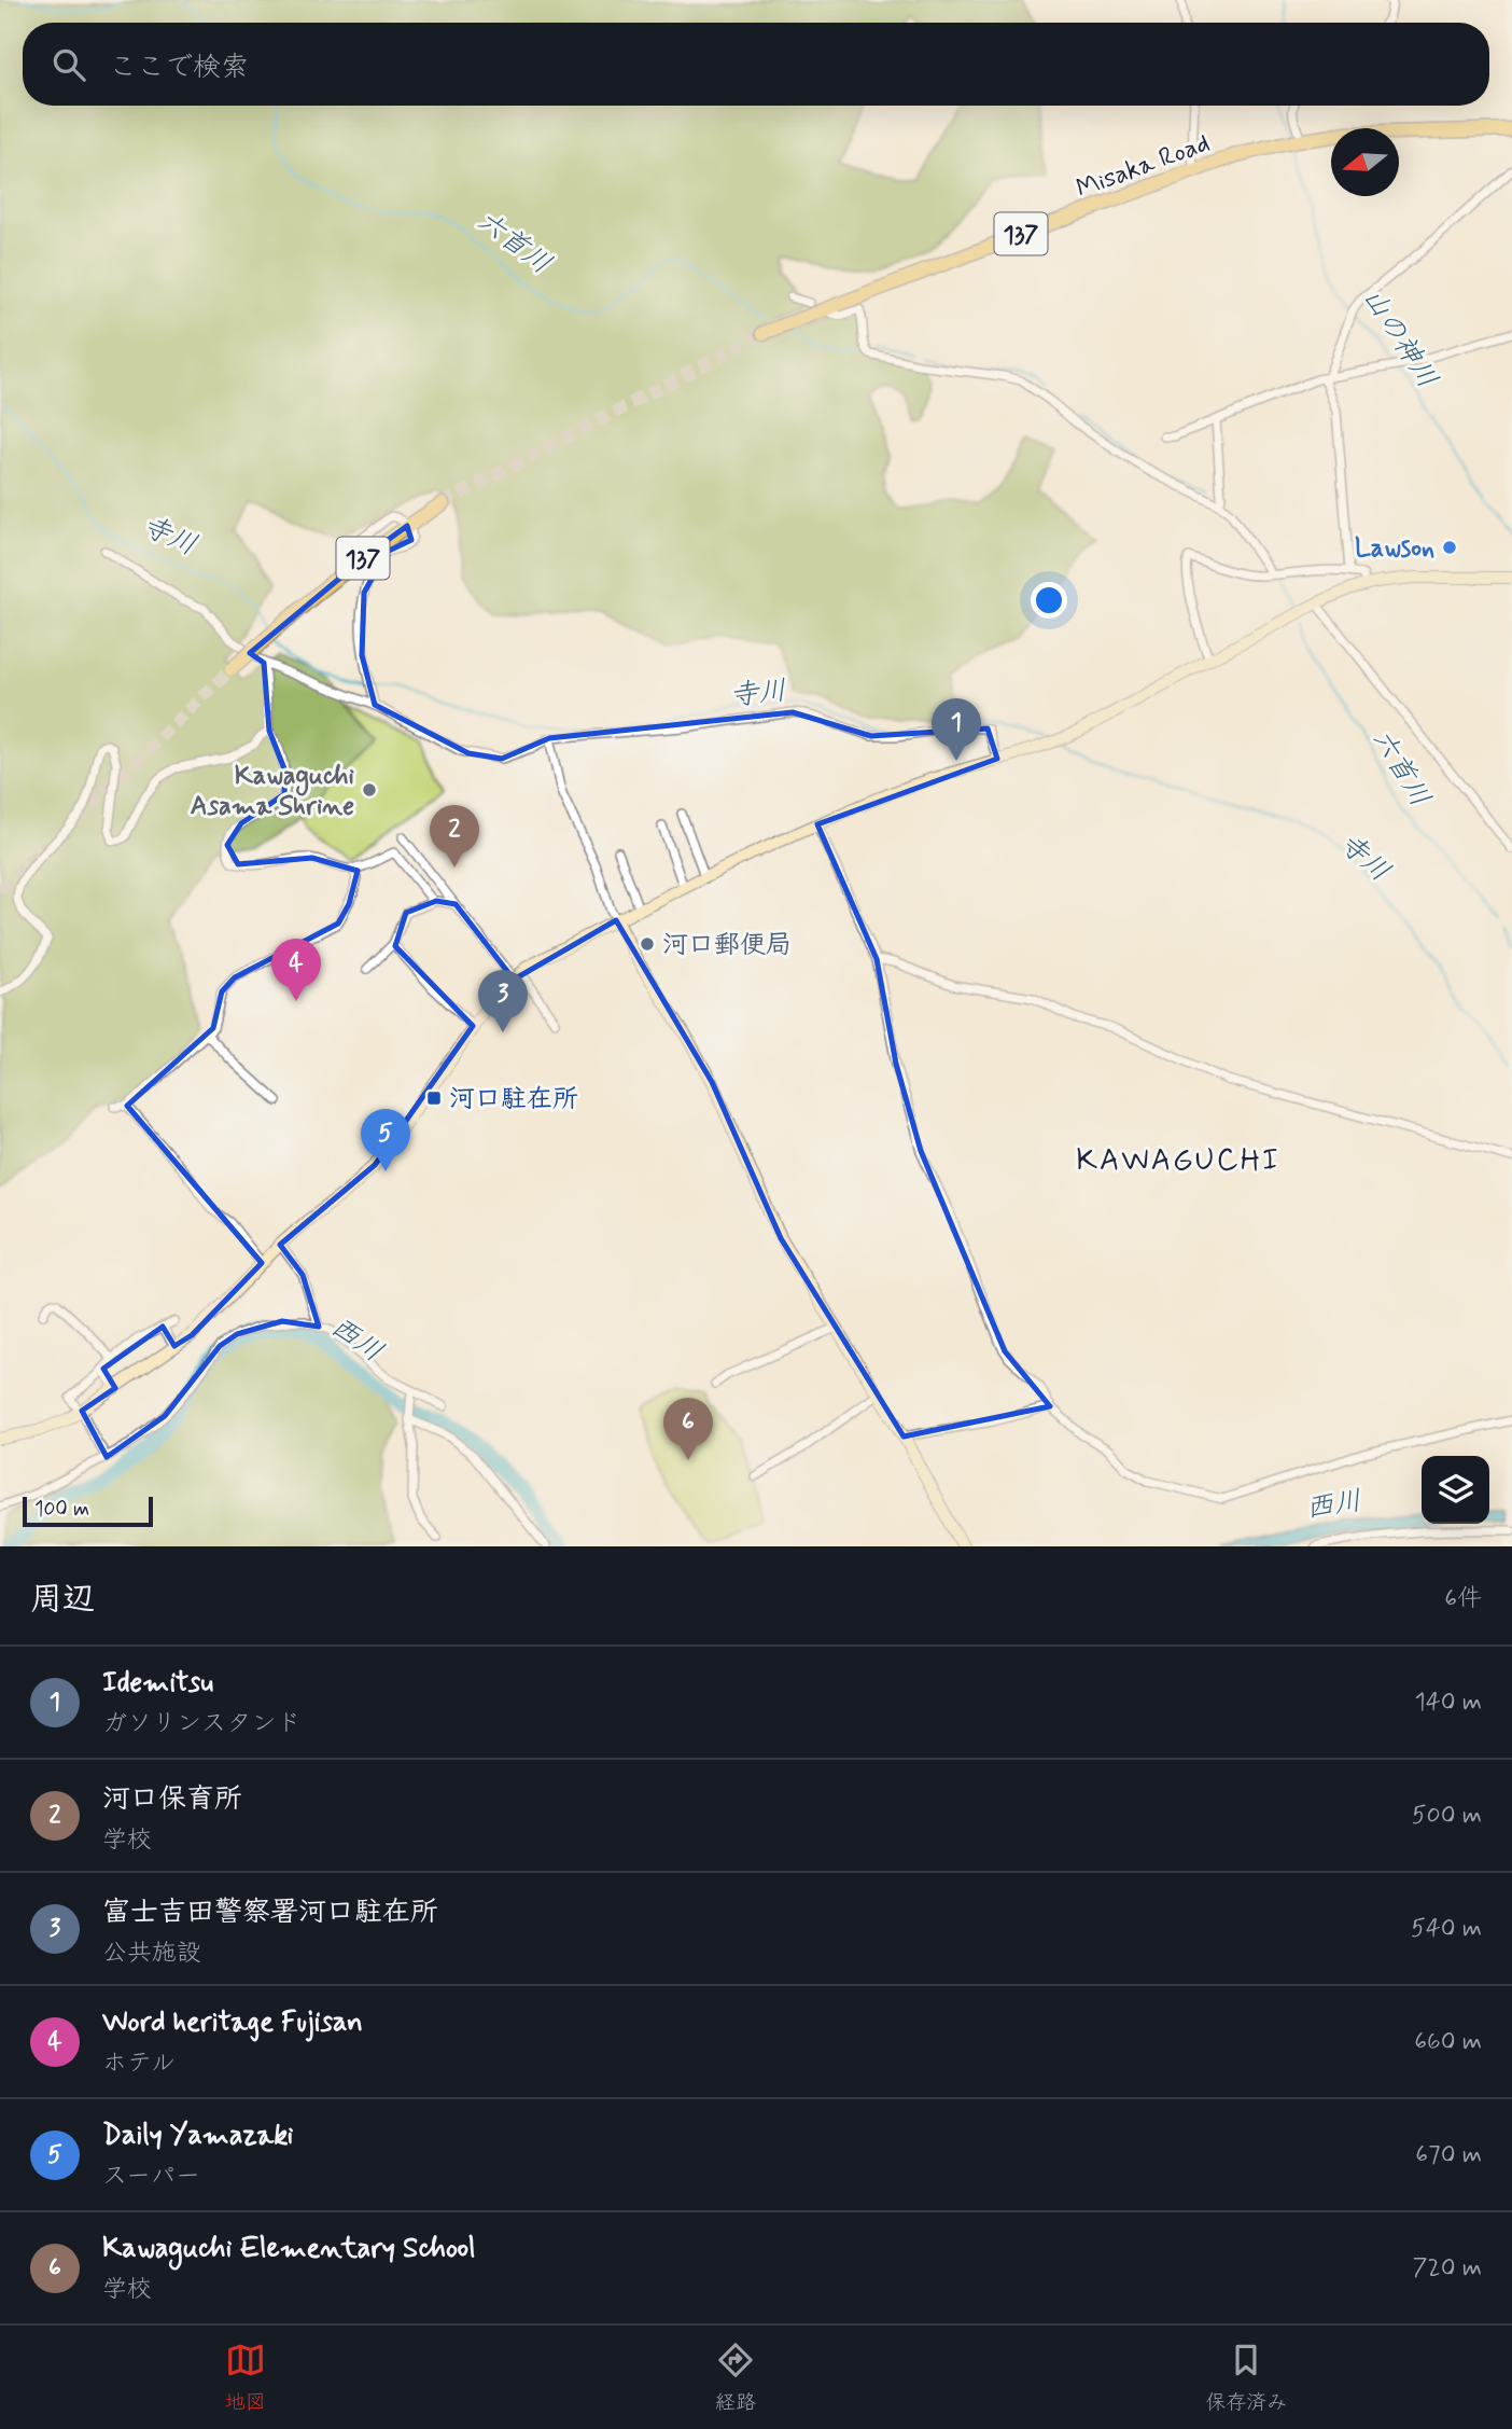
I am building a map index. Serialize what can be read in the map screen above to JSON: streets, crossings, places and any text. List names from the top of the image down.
{
  "streets": {
    "highway": ["Misaka Road", "137"]
  },
  "districts": ["KAWAGUCHI"],
  "water": [
    "六首川",
    "山の神川",
    "寺川",
    "西川"
  ],
  "places": {
    "other": ["Lawson", "Kawaguchi Asama Shrine", "河口郵便局"],
    "transit": ["河口駐在所"]
  },
  "scale_bar": "100 m",
  "north": "left",
  "page": {
    "search": "ここで検索",
    "pins": [
      "1",
      "2",
      "4",
      "3",
      "5",
      "6"
    ],
    "scale": "100 m",
    "heading": ["周辺", "6件"],
    "list": [
      {
        "mark": "1",
        "name": "Idemitsu",
        "note": "ガソリンスタンド",
        "value": "140 m"
      },
      {
        "mark": "2",
        "name": "河口保育所",
        "note": "学校",
        "value": "500 m"
      },
      {
        "mark": "3",
        "name": "富士吉田警察署河口駐在所",
        "note": "公共施設",
        "value": "540 m"
      },
      {
        "mark": "4",
        "name": "Word heritage Fujisan",
        "note": "ホテル",
        "value": "660 m"
      },
      {
        "mark": "5",
        "name": "Daily Yamazaki",
        "note": "スーパー",
        "value": "670 m"
      },
      {
        "mark": "6",
        "name": "Kawaguchi Elementary School",
        "note": "学校",
        "value": "720 m"
      }
    ],
    "nav": ["地図", "経路", "保存済み"]
  }
}
